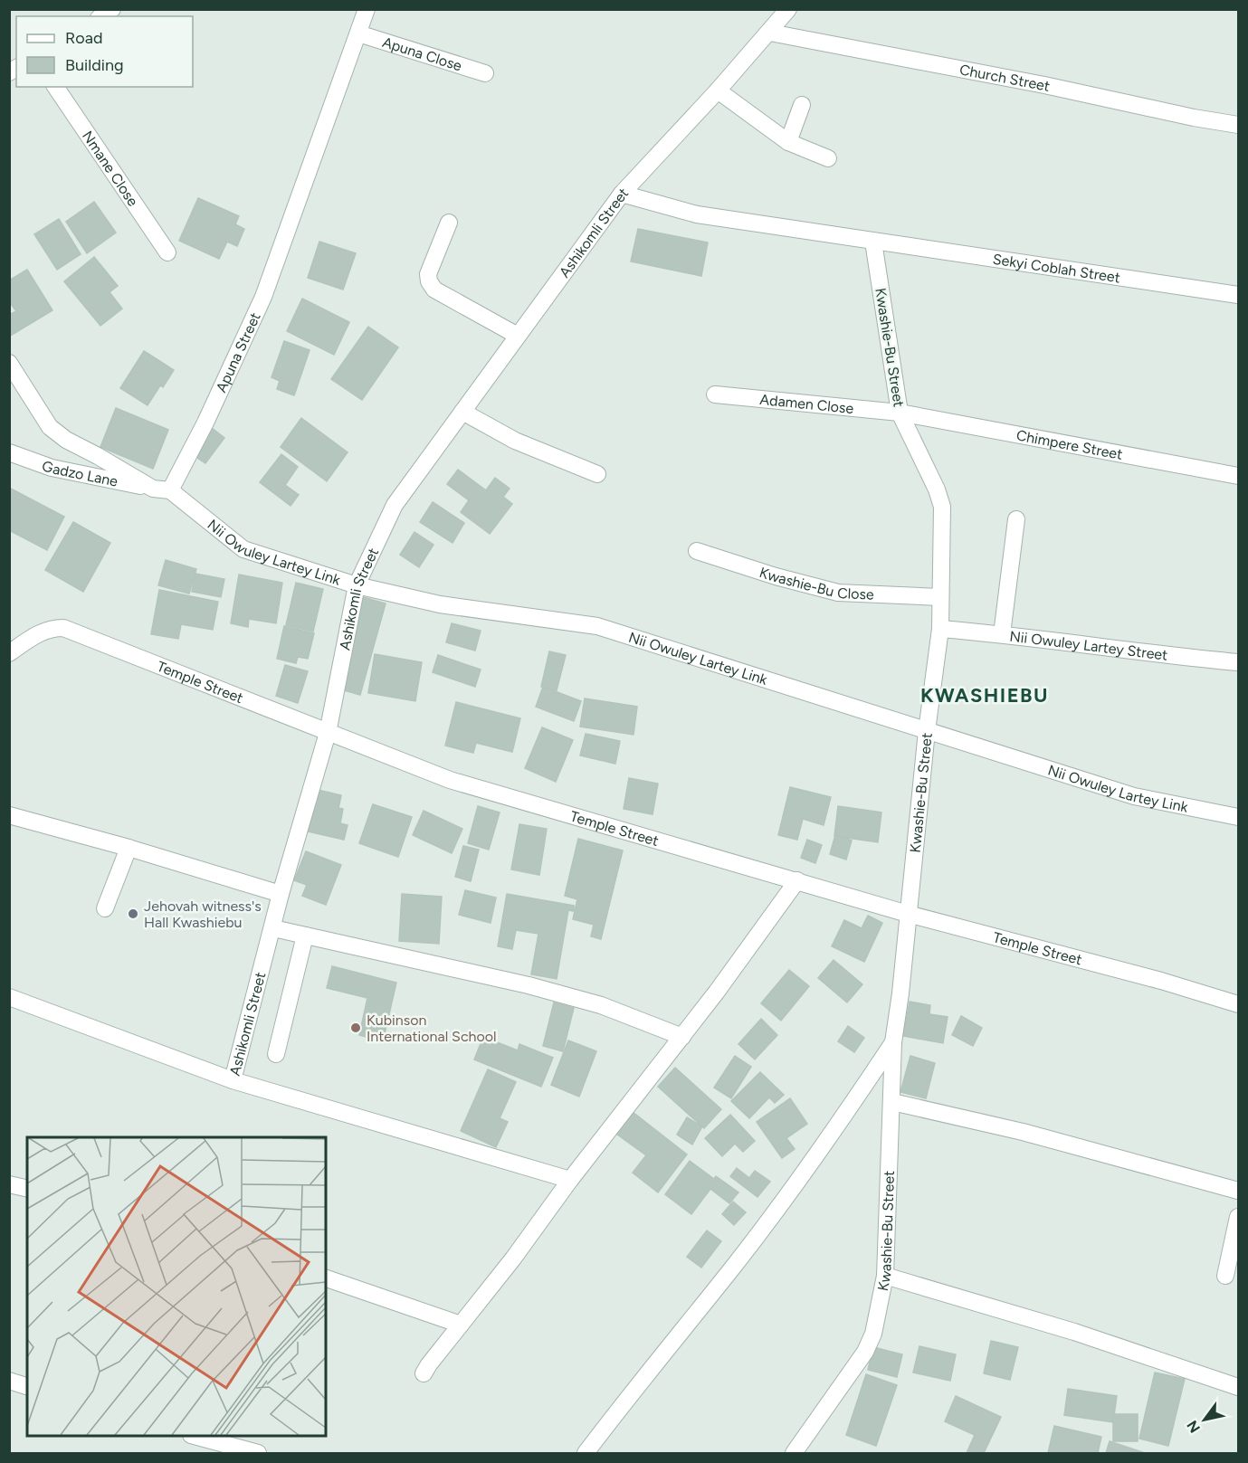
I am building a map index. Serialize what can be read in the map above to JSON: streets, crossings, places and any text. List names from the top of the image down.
{
  "streets": {
    "street": [
      "Apuna Close",
      "Church Street",
      "Nmane Close",
      "Ashikomli Street",
      "Sekyi Coblah Street",
      "Kwashie-Bu Street",
      "Apuna Street",
      "Adamen Close",
      "Chimpere Street",
      "Gadzo Lane",
      "Nii Owuley Lartey Link",
      "Kwashie-Bu Close",
      "Nii Owuley Lartey Street",
      "Temple Street"
    ]
  },
  "crossings": [
    ["Apuna Close", "Apuna Street"],
    ["Church Street", "Ashikomli Street"],
    ["Ashikomli Street", "Nii Owuley Lartey Link"],
    ["Ashikomli Street", "Temple Street"],
    ["Sekyi Coblah Street", "Kwashie-Bu Street"],
    ["Kwashie-Bu Street", "Adamen Close"],
    ["Kwashie-Bu Street", "Chimpere Street"],
    ["Kwashie-Bu Street", "Nii Owuley Lartey Link"],
    ["Kwashie-Bu Street", "Kwashie-Bu Close"],
    ["Kwashie-Bu Street", "Nii Owuley Lartey Street"],
    ["Kwashie-Bu Street", "Temple Street"],
    ["Apuna Street", "Nii Owuley Lartey Link"],
    ["Adamen Close", "Chimpere Street"]
  ],
  "districts": ["KWASHIEBU"],
  "places": ["Jehovah witness's Hall Kwashiebu", "Kubinson International School"],
  "legend": ["Road", "Building"],
  "north": "bottom left"
}
